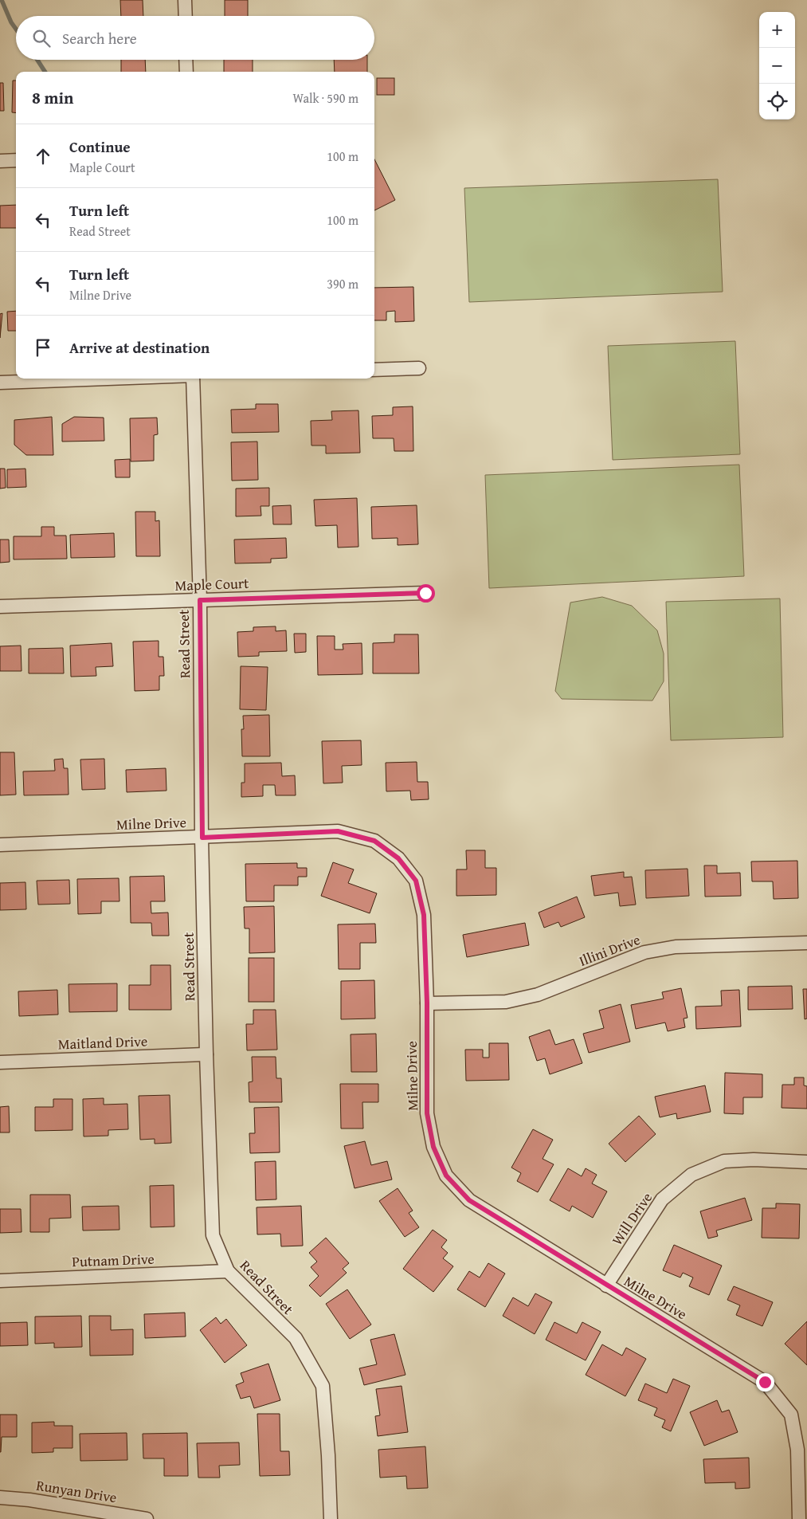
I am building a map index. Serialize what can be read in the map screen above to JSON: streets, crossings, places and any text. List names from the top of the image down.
{
  "streets": {
    "street": [
      "Maple Court",
      "Read Street",
      "Milne Drive",
      "Illini Drive",
      "Maitland Drive",
      "Will Drive",
      "Putnam Drive",
      "Runyan Drive"
    ]
  },
  "crossings": [
    ["Maple Court", "Read Street"],
    ["Read Street", "Milne Drive"],
    ["Read Street", "Maitland Drive"],
    ["Read Street", "Putnam Drive"],
    ["Milne Drive", "Illini Drive"],
    ["Milne Drive", "Will Drive"]
  ],
  "page": {
    "map_buttons": ["+", "−"],
    "search": "Search here",
    "heading": ["8 min", "Walk · 590 m"],
    "list": [
      ["Continue", "Maple Court", "100 m"],
      ["Turn left", "Read Street", "100 m"],
      ["Turn left", "Milne Drive", "390 m"],
      "Arrive at destination"
    ]
  }
}
